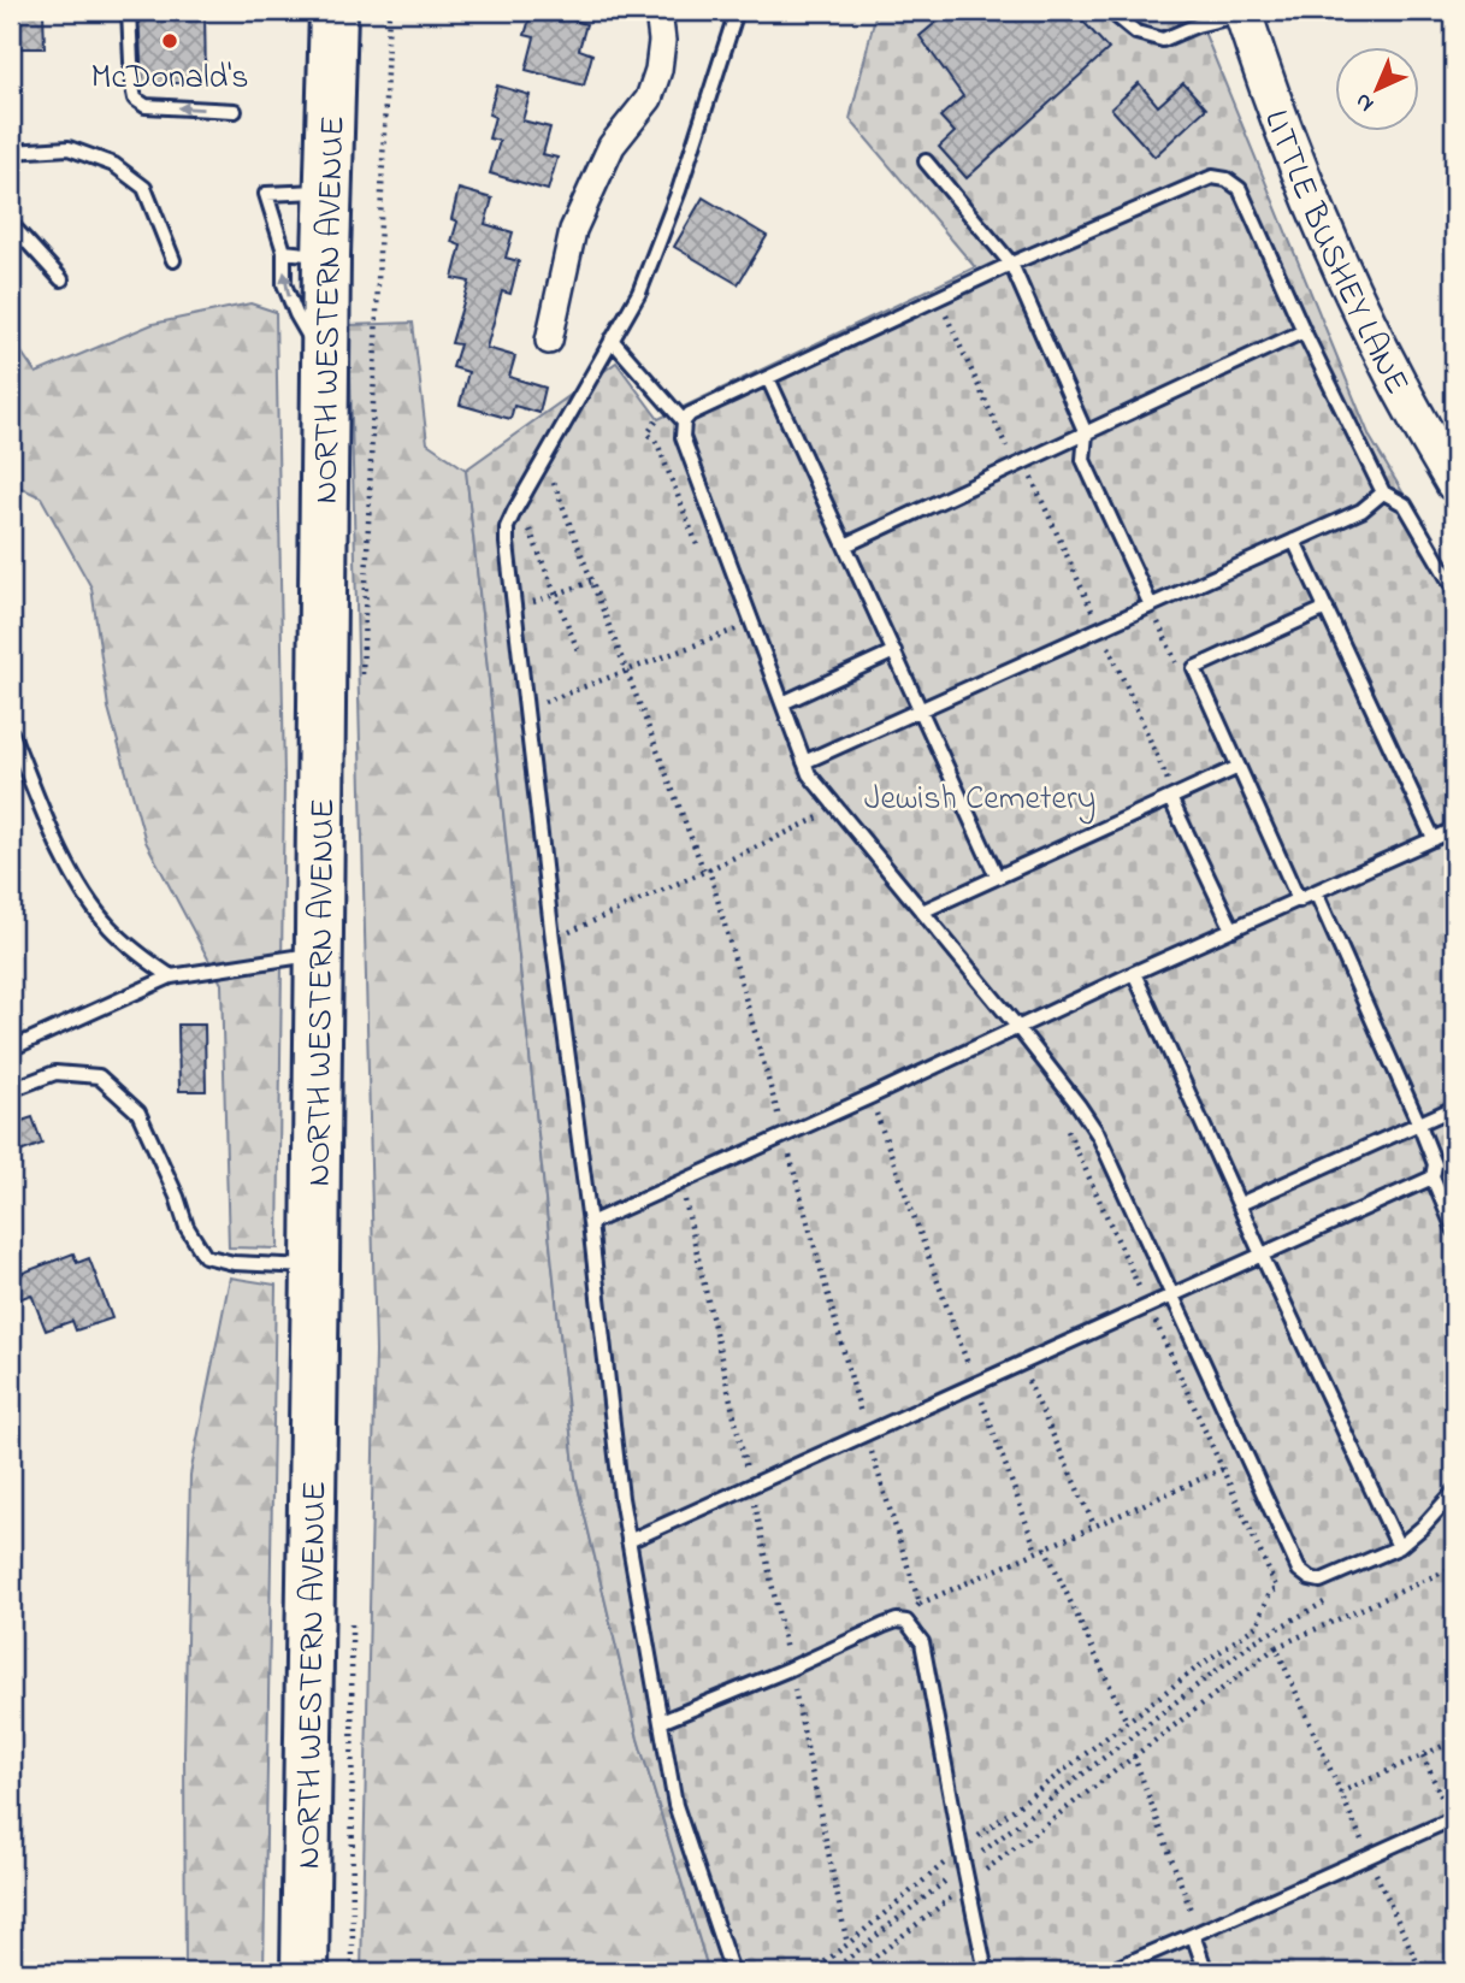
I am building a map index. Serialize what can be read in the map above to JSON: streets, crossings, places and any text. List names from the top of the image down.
{
  "streets": {
    "highway": ["NORTH WESTERN AVENUE"],
    "street": ["LITTLE BUSHEY LANE"]
  },
  "parks": ["Jewish Cemetery"],
  "places": ["McDonald's"],
  "north": "bottom left"
}
